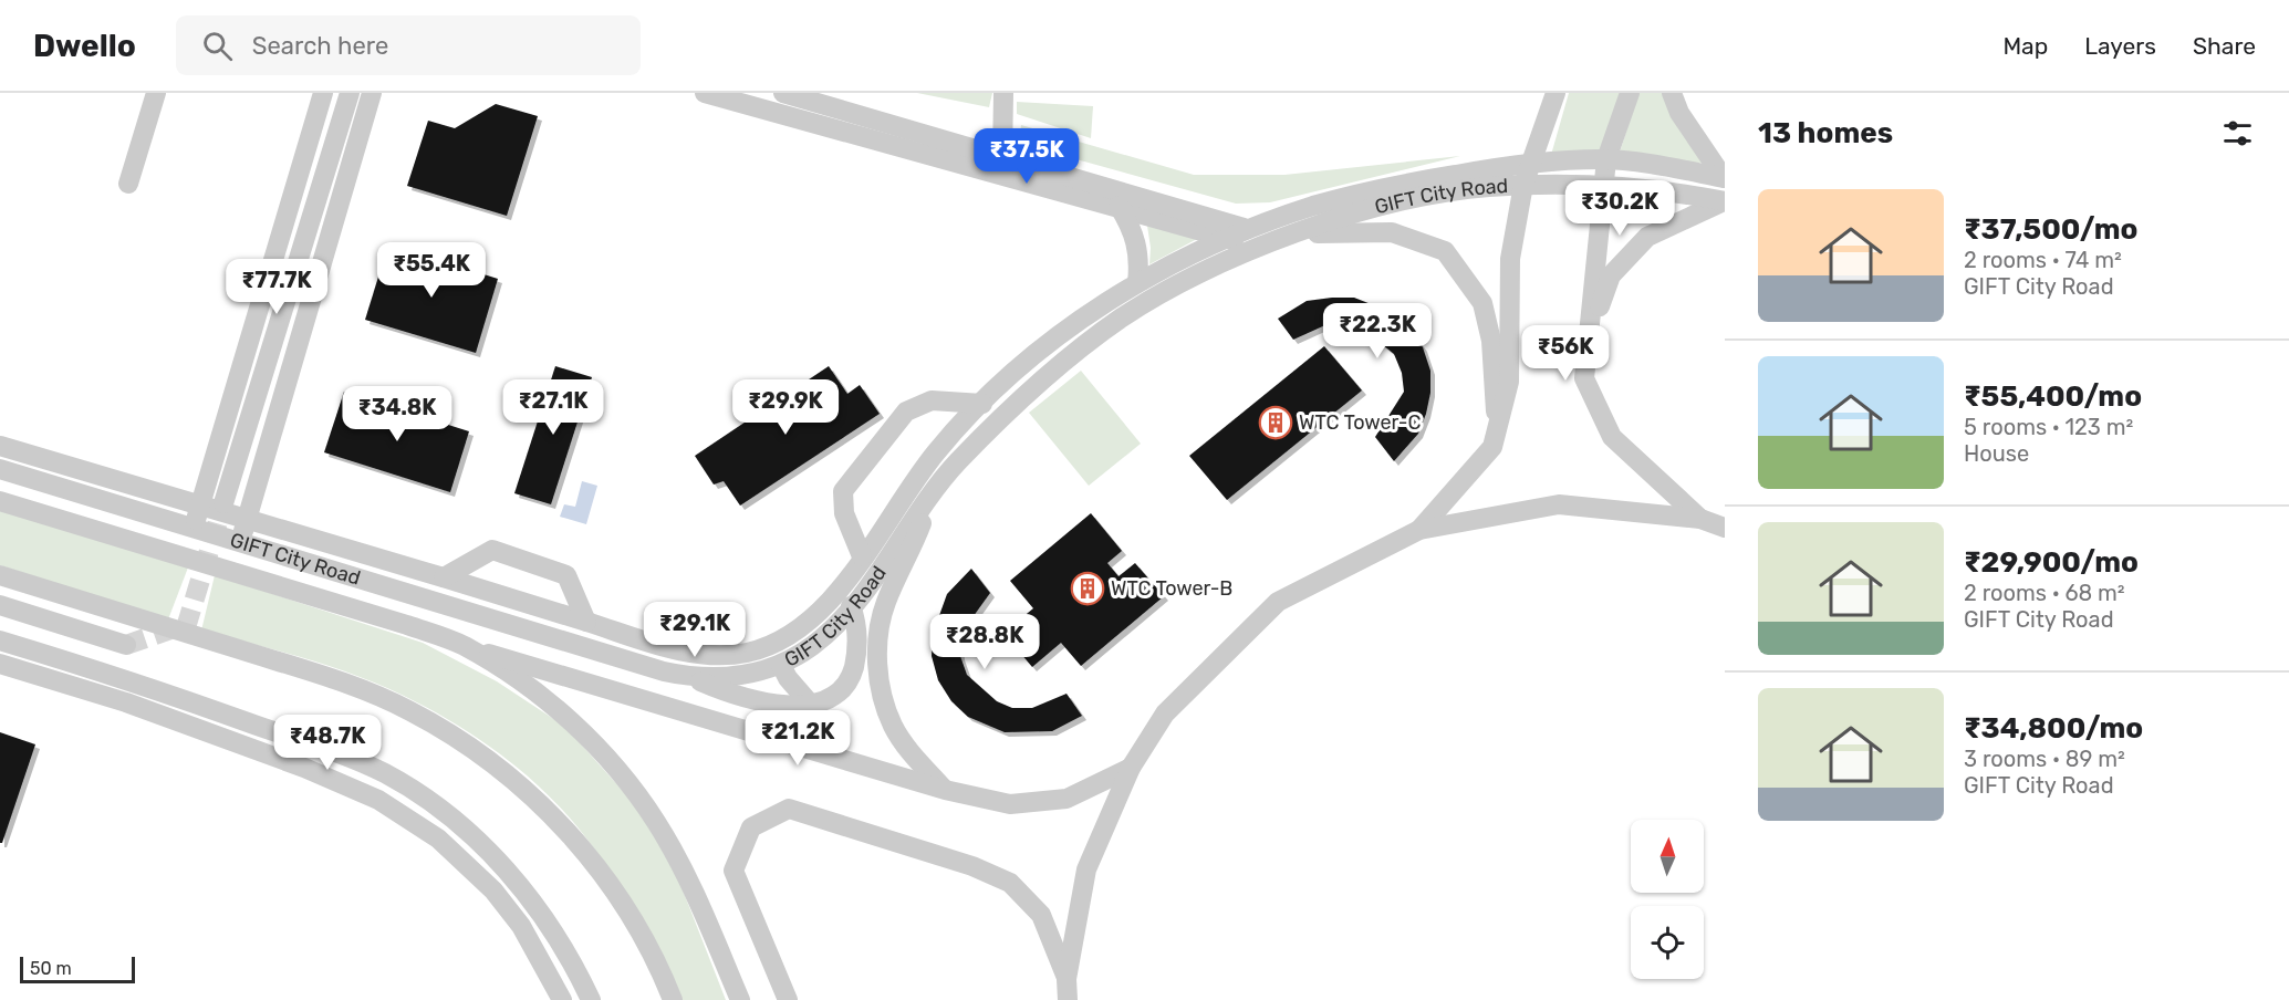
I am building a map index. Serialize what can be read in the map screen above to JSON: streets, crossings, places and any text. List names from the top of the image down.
{
  "streets": {
    "street": ["GIFT City Road"]
  },
  "places": {
    "building": ["WTC Tower-C", "WTC Tower-B"]
  },
  "scale_bar": "50 m",
  "north": "top",
  "page": {
    "header": "Dwello",
    "search": "Search here",
    "nav": ["Map", "Layers", "Share"],
    "heading": "13 homes",
    "price": [
      "₹37.5K",
      "₹30.2K",
      "₹55.4K",
      "₹77.7K",
      "₹22.3K",
      "₹56K",
      "₹27.1K",
      "₹29.9K",
      "₹34.8K",
      "₹29.1K",
      "₹28.8K",
      "₹21.2K",
      "₹48.7K"
    ],
    "list": [
      {
        "name": "₹37,500/mo",
        "note": "2 rooms · 74 m² · GIFT City Road"
      },
      {
        "name": "₹55,400/mo",
        "note": "5 rooms · 123 m² · House"
      },
      {
        "name": "₹29,900/mo",
        "note": "2 rooms · 68 m² · GIFT City Road"
      },
      {
        "name": "₹34,800/mo",
        "note": "3 rooms · 89 m² · GIFT City Road"
      }
    ],
    "scale": "50 m"
  }
}
